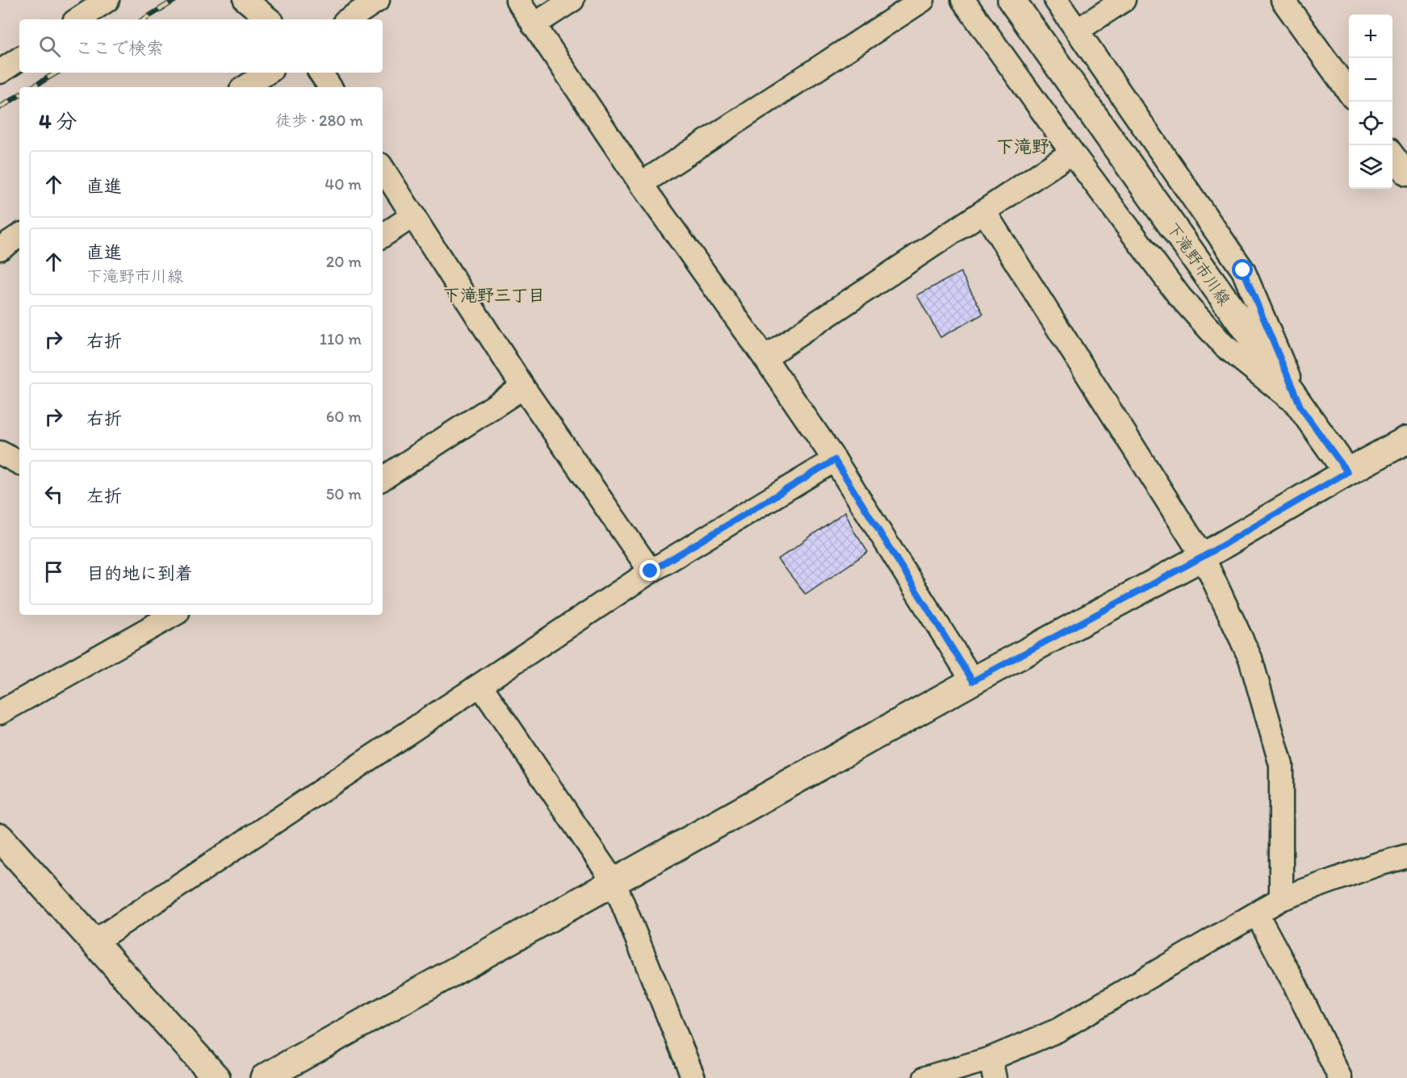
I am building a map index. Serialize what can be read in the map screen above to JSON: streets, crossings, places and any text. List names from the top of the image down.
{
  "streets": {
    "street": ["下滝野市川線"]
  },
  "districts": ["下滝野", "下滝野三丁目"],
  "page": {
    "map_buttons": ["+", "−"],
    "search": "ここで検索",
    "heading": ["4 分", "徒歩 · 280 m"],
    "list": [
      ["直進", "40 m"],
      ["直進", "下滝野市川線", "20 m"],
      ["右折", "110 m"],
      ["右折", "60 m"],
      ["左折", "50 m"],
      "目的地に到着"
    ]
  }
}
